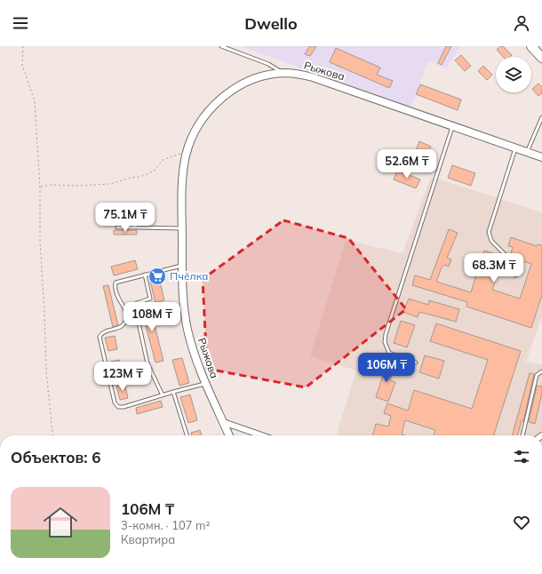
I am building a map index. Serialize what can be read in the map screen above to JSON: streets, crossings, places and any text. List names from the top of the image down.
{
  "streets": {
    "street": ["Рыжова"]
  },
  "places": {
    "supermarket": ["Пчёлка"]
  },
  "page": {
    "header": "Dwello",
    "price": [
      "52.6M ₸",
      "75.1M ₸",
      "68.3M ₸",
      "108M ₸",
      "106M ₸",
      "123M ₸"
    ],
    "heading": "Объектов: 6",
    "list": [
      {
        "name": "106M ₸",
        "note": "3-комн. · 107 m² · Квартира"
      }
    ]
  }
}
